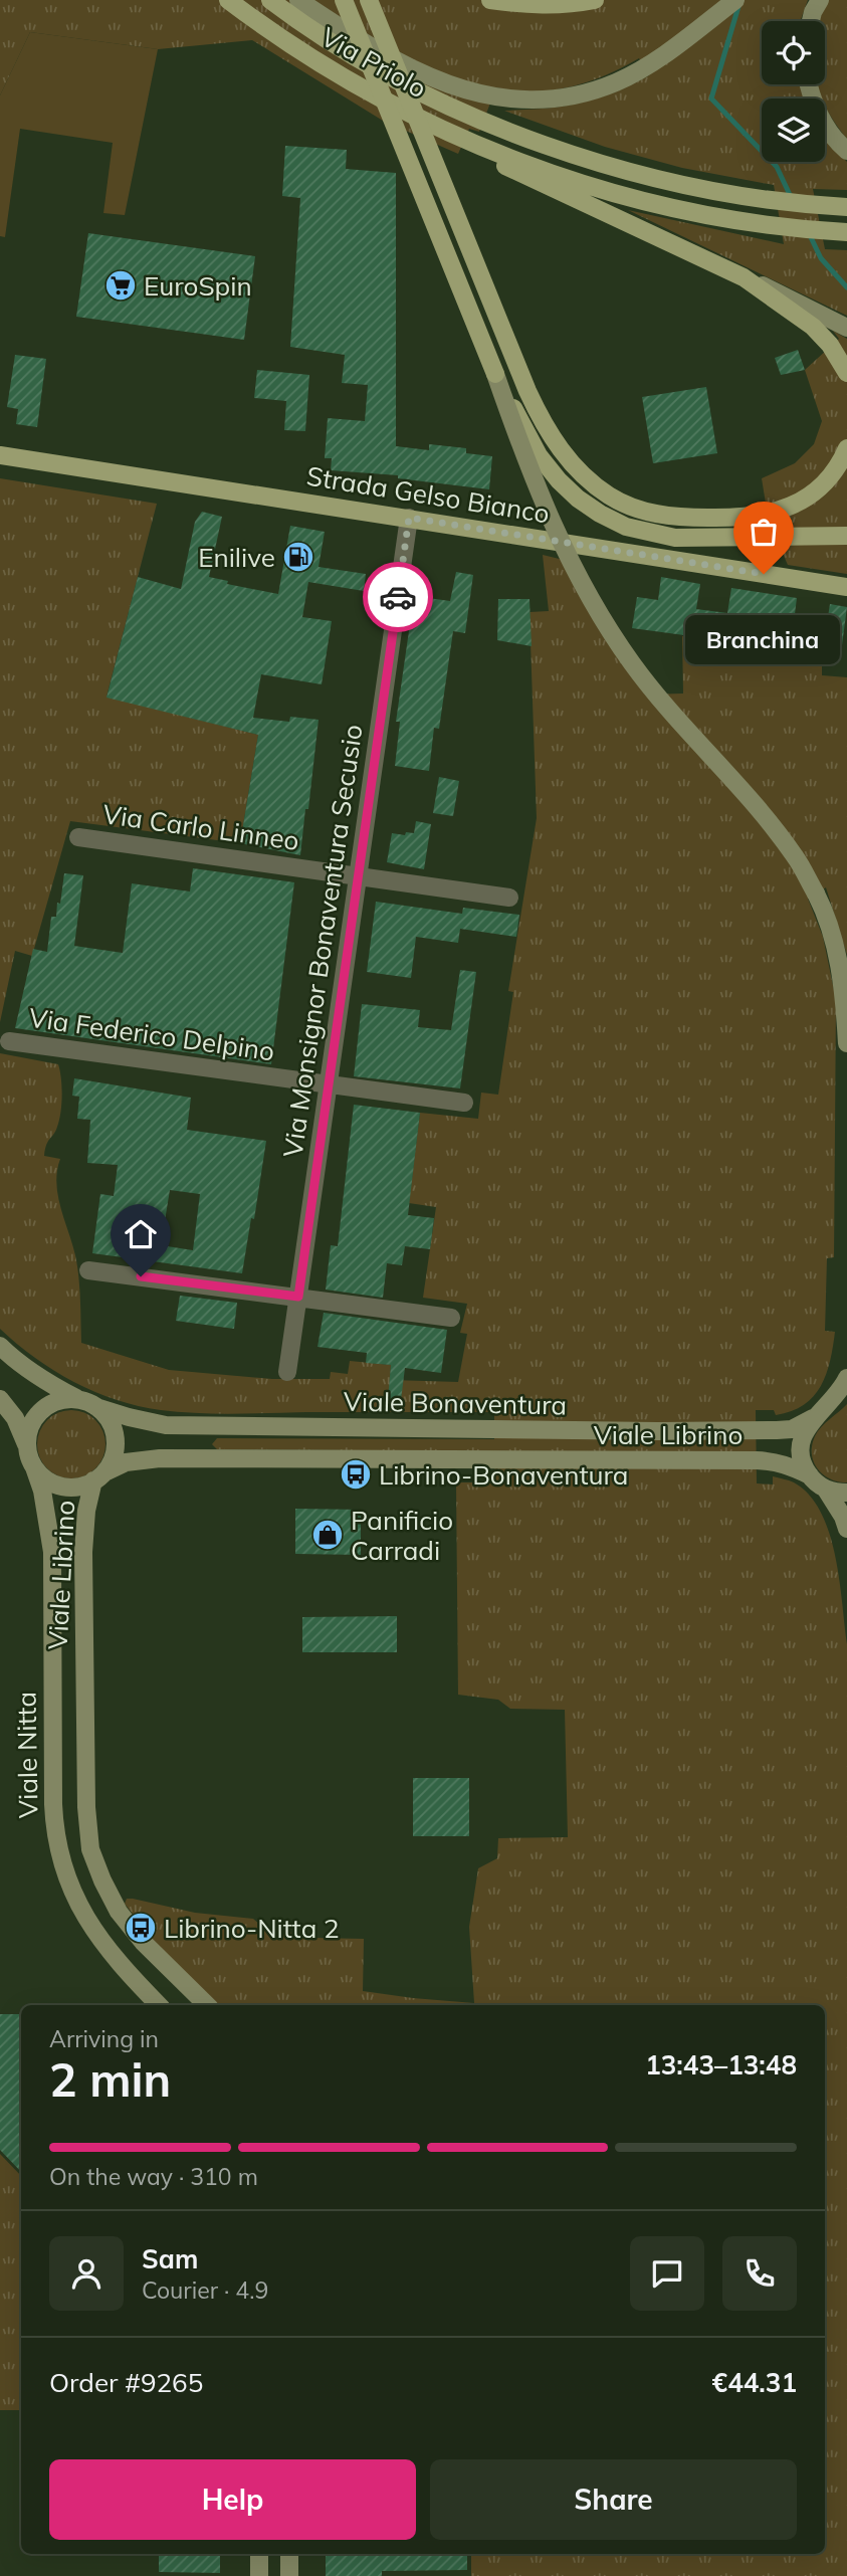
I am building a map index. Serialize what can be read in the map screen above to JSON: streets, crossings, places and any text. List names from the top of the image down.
{
  "streets": {
    "main road": [
      "Via Priolo",
      "Strada Gelso Bianco",
      "Viale Bonaventura",
      "Viale Librino",
      "Viale Nitta"
    ],
    "street": ["Via Carlo Linneo", "Via Monsignor Bonaventura Secusio", "Via Federico Delpino"]
  },
  "crossings": [
    ["Strada Gelso Bianco", "Via Monsignor Bonaventura Secusio"],
    ["Via Carlo Linneo", "Via Monsignor Bonaventura Secusio"],
    ["Via Monsignor Bonaventura Secusio", "Via Federico Delpino"],
    ["Viale Bonaventura", "Viale Librino"],
    ["Viale Bonaventura", "Viale Nitta"],
    ["Viale Librino", "Viale Nitta"]
  ],
  "places": {
    "supermarket": ["EuroSpin"],
    "fuel station": ["Enilive"],
    "other": ["Branchina"],
    "bus stop": ["Librino-Bonaventura", "Librino-Nitta 2"],
    "shop": ["Panificio Carradi"]
  },
  "page": {
    "bubble": "Branchina",
    "heading": ["2 min", "Arriving in", "13:43–13:48"],
    "panel": [
      "Sam",
      "Courier · 4.9",
      "Order #9265",
      "€44.31"
    ],
    "bar": "On the way · 310 m",
    "buttons": ["Help", "Share"]
  }
}
